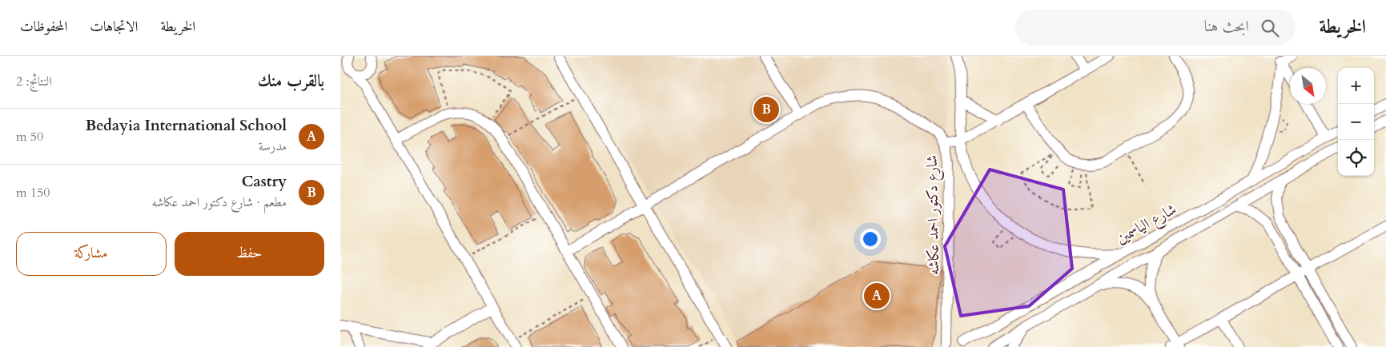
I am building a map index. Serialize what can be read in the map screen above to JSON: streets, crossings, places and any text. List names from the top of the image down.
{
  "streets": {
    "street": ["شارع دكتور احمد عكاشه", "شارع الياسمين"]
  },
  "north": "bottom right",
  "page": {
    "header": "الخريطة",
    "search": "ابحث هنا",
    "nav": ["الخريطة", "الاتجاهات", "المحفوظات"],
    "heading": ["بالقرب منك", "النتائج: 2"],
    "map_buttons": ["+", "−"],
    "pins": ["B", "A"],
    "list": [
      {
        "mark": "A",
        "name": "Bedayia International School",
        "note": "مدرسة",
        "value": "50 m"
      },
      {
        "mark": "B",
        "name": "Castry",
        "note": "مطعم · شارع دكتور احمد عكاشه",
        "value": "150 m"
      }
    ],
    "buttons": ["حفظ", "مشاركة"]
  }
}
